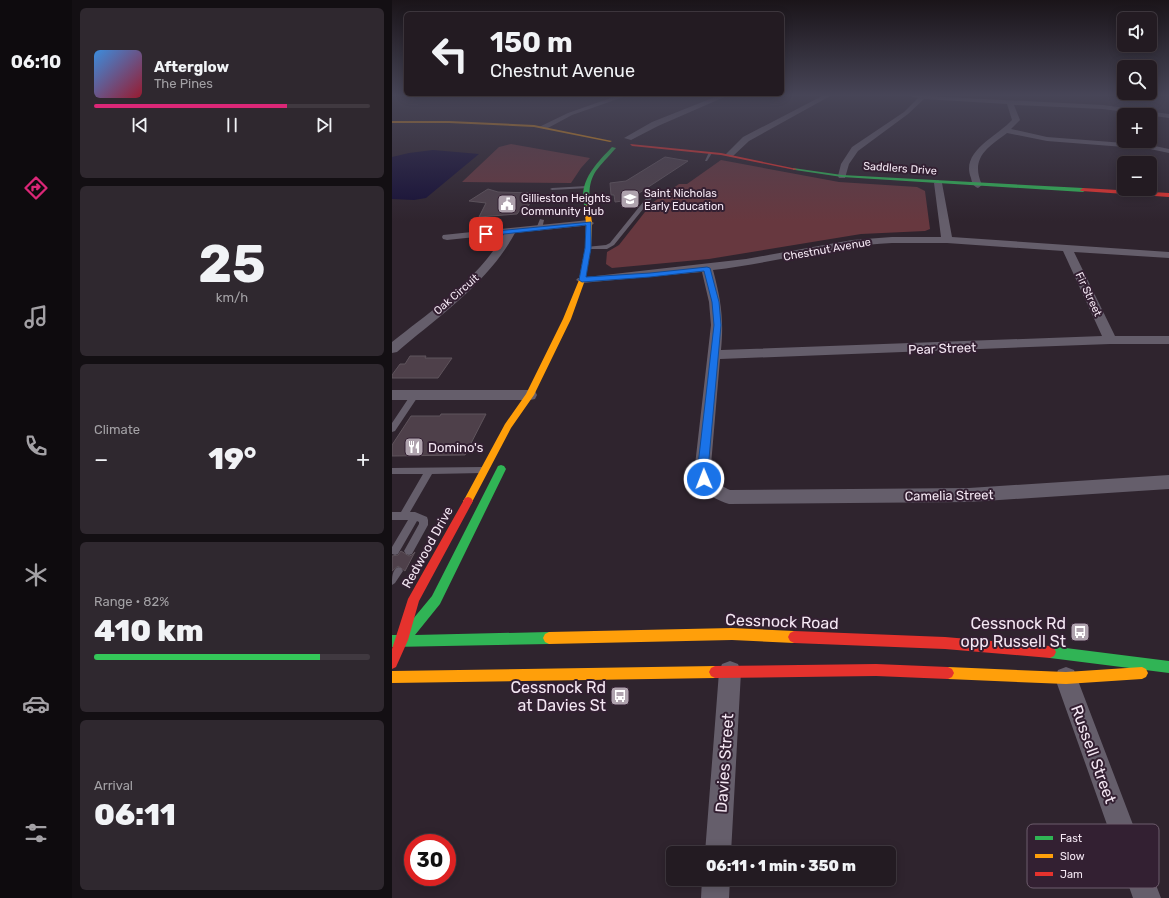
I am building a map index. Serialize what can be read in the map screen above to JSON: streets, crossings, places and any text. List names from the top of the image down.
{
  "streets": {
    "street": [
      "Saddlers Drive",
      "Chestnut Avenue",
      "Oak Circuit",
      "Fir Street",
      "Pear Street",
      "Camelia Street",
      "Redwood Drive",
      "Cessnock Road",
      "Russell Street",
      "Davies Street"
    ]
  },
  "crossings": [
    ["Chestnut Avenue", "Fir Street"],
    ["Chestnut Avenue", "Redwood Drive"],
    ["Fir Street", "Pear Street"],
    ["Pear Street", "Camelia Street"],
    ["Redwood Drive", "Cessnock Road"]
  ],
  "places": {
    "school or university": ["Saint Nicholas Early Education"],
    "public building": ["Gillieston Heights Community Hub"],
    "restaurant": ["Domino's"],
    "bus stop": ["Cessnock Rd opp Russell St", "Cessnock Rd at Davies St"]
  },
  "legend": ["Fast", "Slow", "Jam"],
  "page": {
    "tabs": "06:10",
    "map_buttons": ["+", "−"],
    "turn": ["150 m", "Chestnut Avenue"],
    "song": ["Afterglow", "The Pines"],
    "tile": [
      ["25", "km/h"],
      "Climate",
      ["Range · 82%", "410 km"],
      ["Arrival", "06:11"]
    ],
    "heat": ["−", "19°", "+"],
    "limit": "30",
    "trip": "06:11 · 1 min · 350 m"
  }
}
